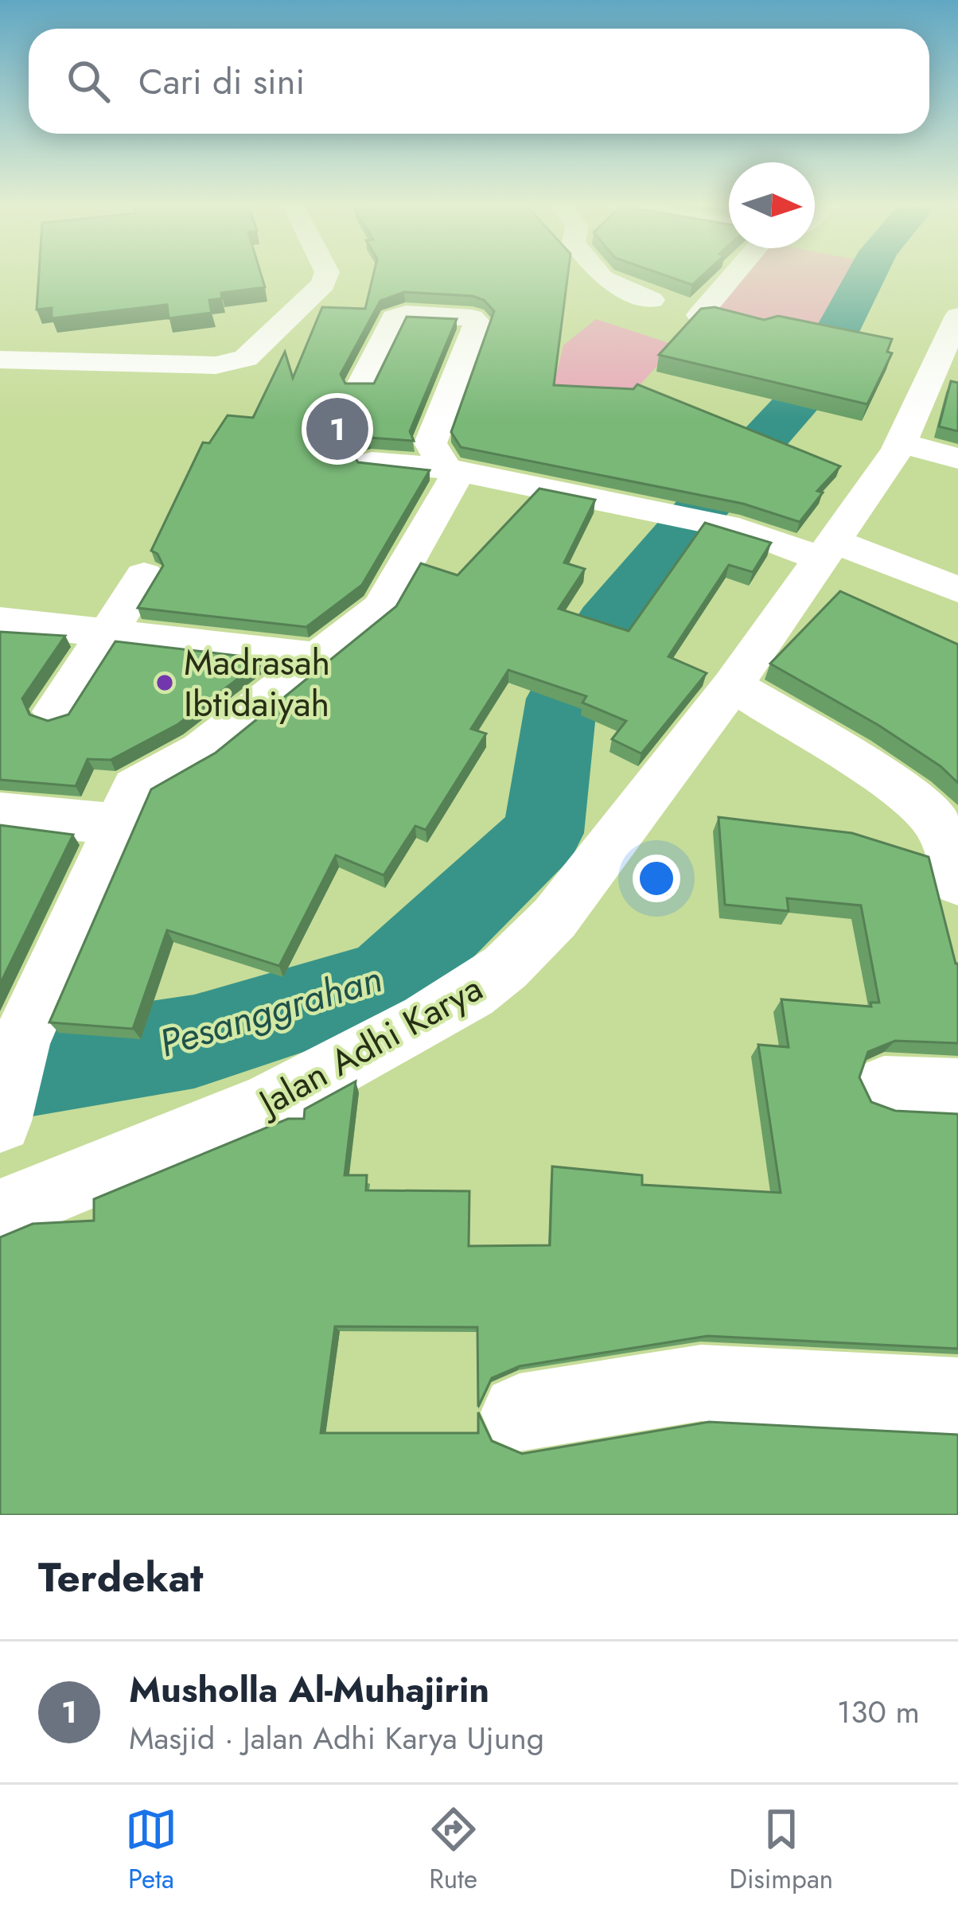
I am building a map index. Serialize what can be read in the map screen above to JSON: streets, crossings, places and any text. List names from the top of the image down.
{
  "streets": {
    "street": ["Jalan Adhi Karya"]
  },
  "water": ["Pesanggrahan"],
  "places": ["Madrasah Ibtidaiyah"],
  "north": "right",
  "page": {
    "search": "Cari di sini",
    "pins": "1",
    "heading": "Terdekat",
    "list": [
      {
        "mark": "1",
        "name": "Musholla Al-Muhajirin",
        "note": "Masjid · Jalan Adhi Karya Ujung",
        "value": "130 m"
      }
    ],
    "nav": ["Peta", "Rute", "Disimpan"]
  }
}
